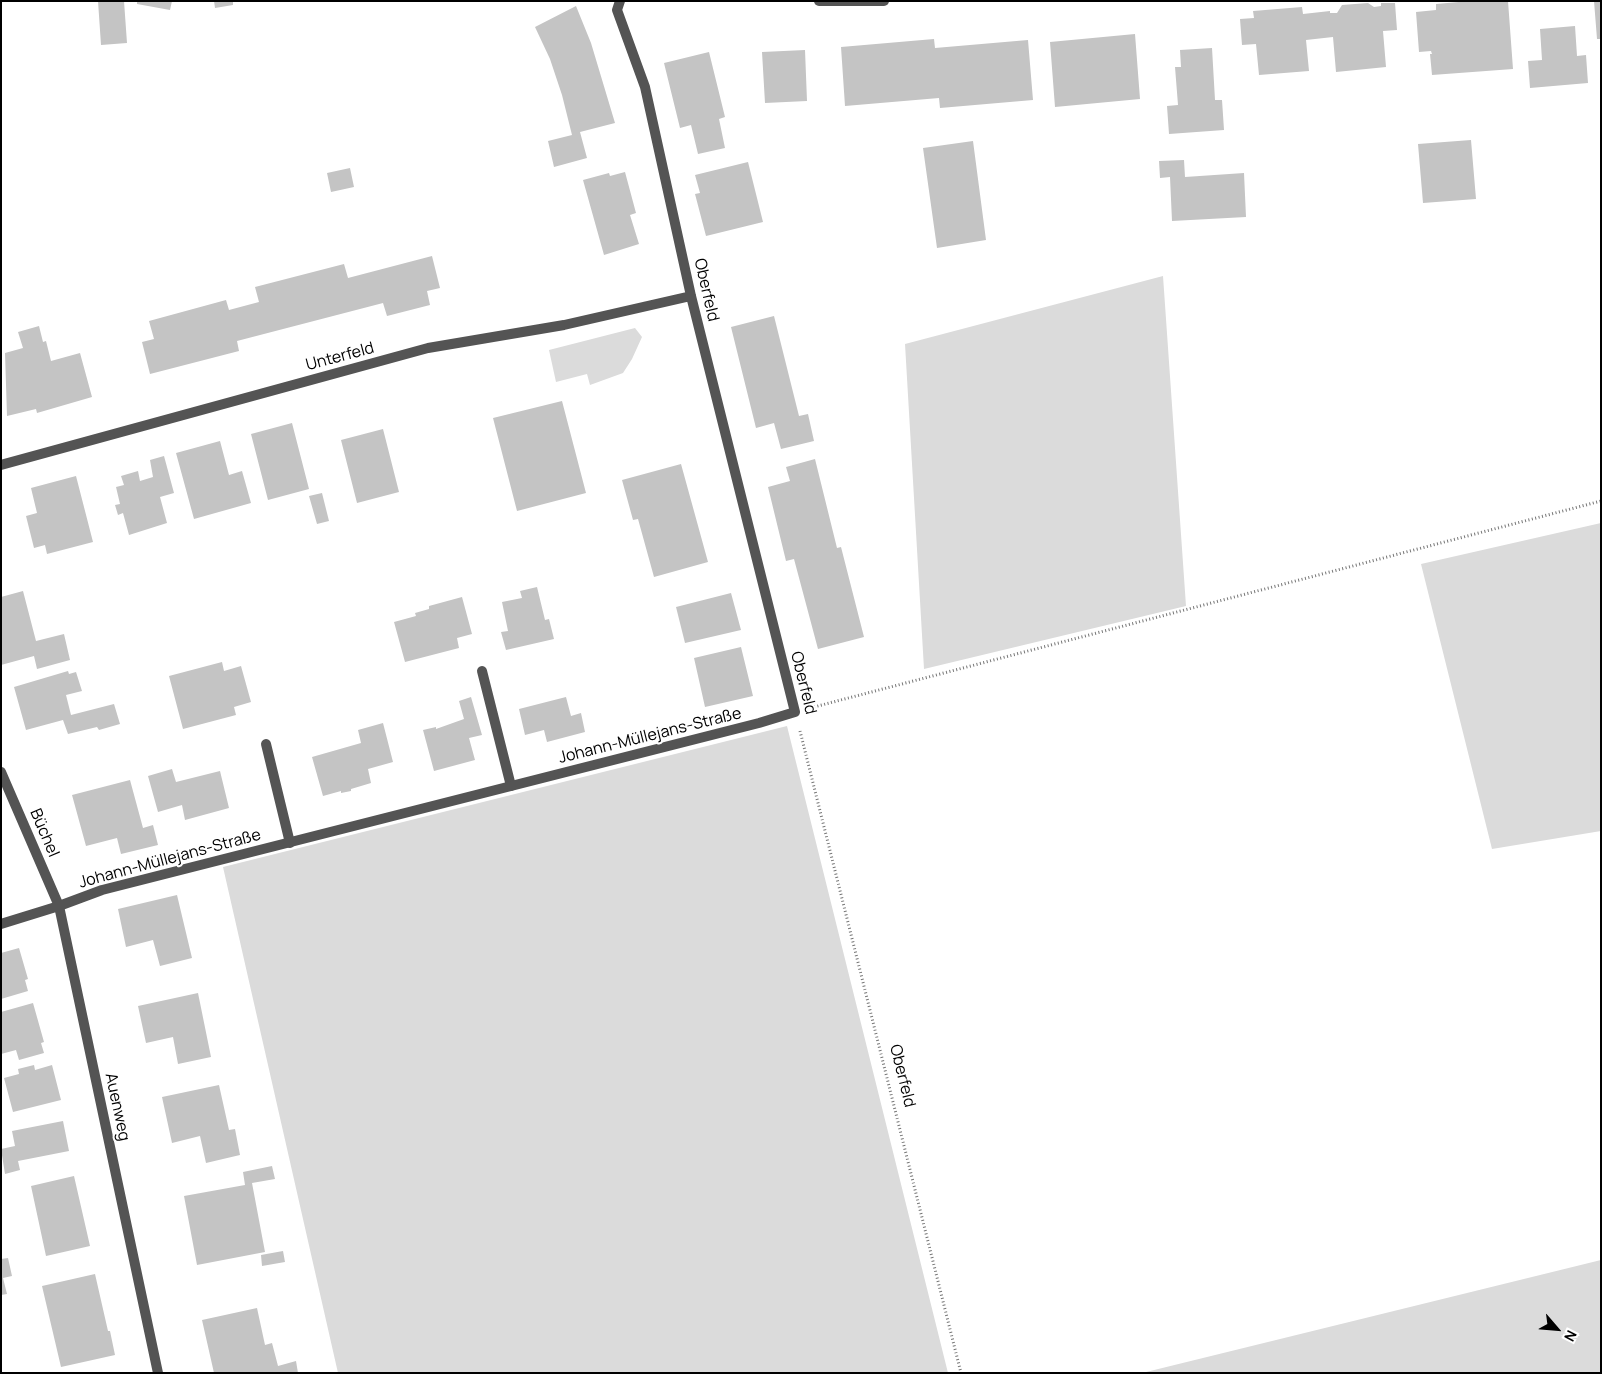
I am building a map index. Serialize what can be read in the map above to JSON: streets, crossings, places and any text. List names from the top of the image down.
{
  "streets": {
    "street": [
      "Oberfeld",
      "Unterfeld",
      "Johann-Müllejans-Straße",
      "Büchel",
      "Auenweg"
    ]
  },
  "crossings": [
    ["Oberfeld", "Unterfeld"],
    ["Oberfeld", "Johann-Müllejans-Straße"],
    ["Johann-Müllejans-Straße", "Büchel"],
    ["Johann-Müllejans-Straße", "Auenweg"],
    ["Büchel", "Auenweg"]
  ],
  "north": "bottom right"
}
